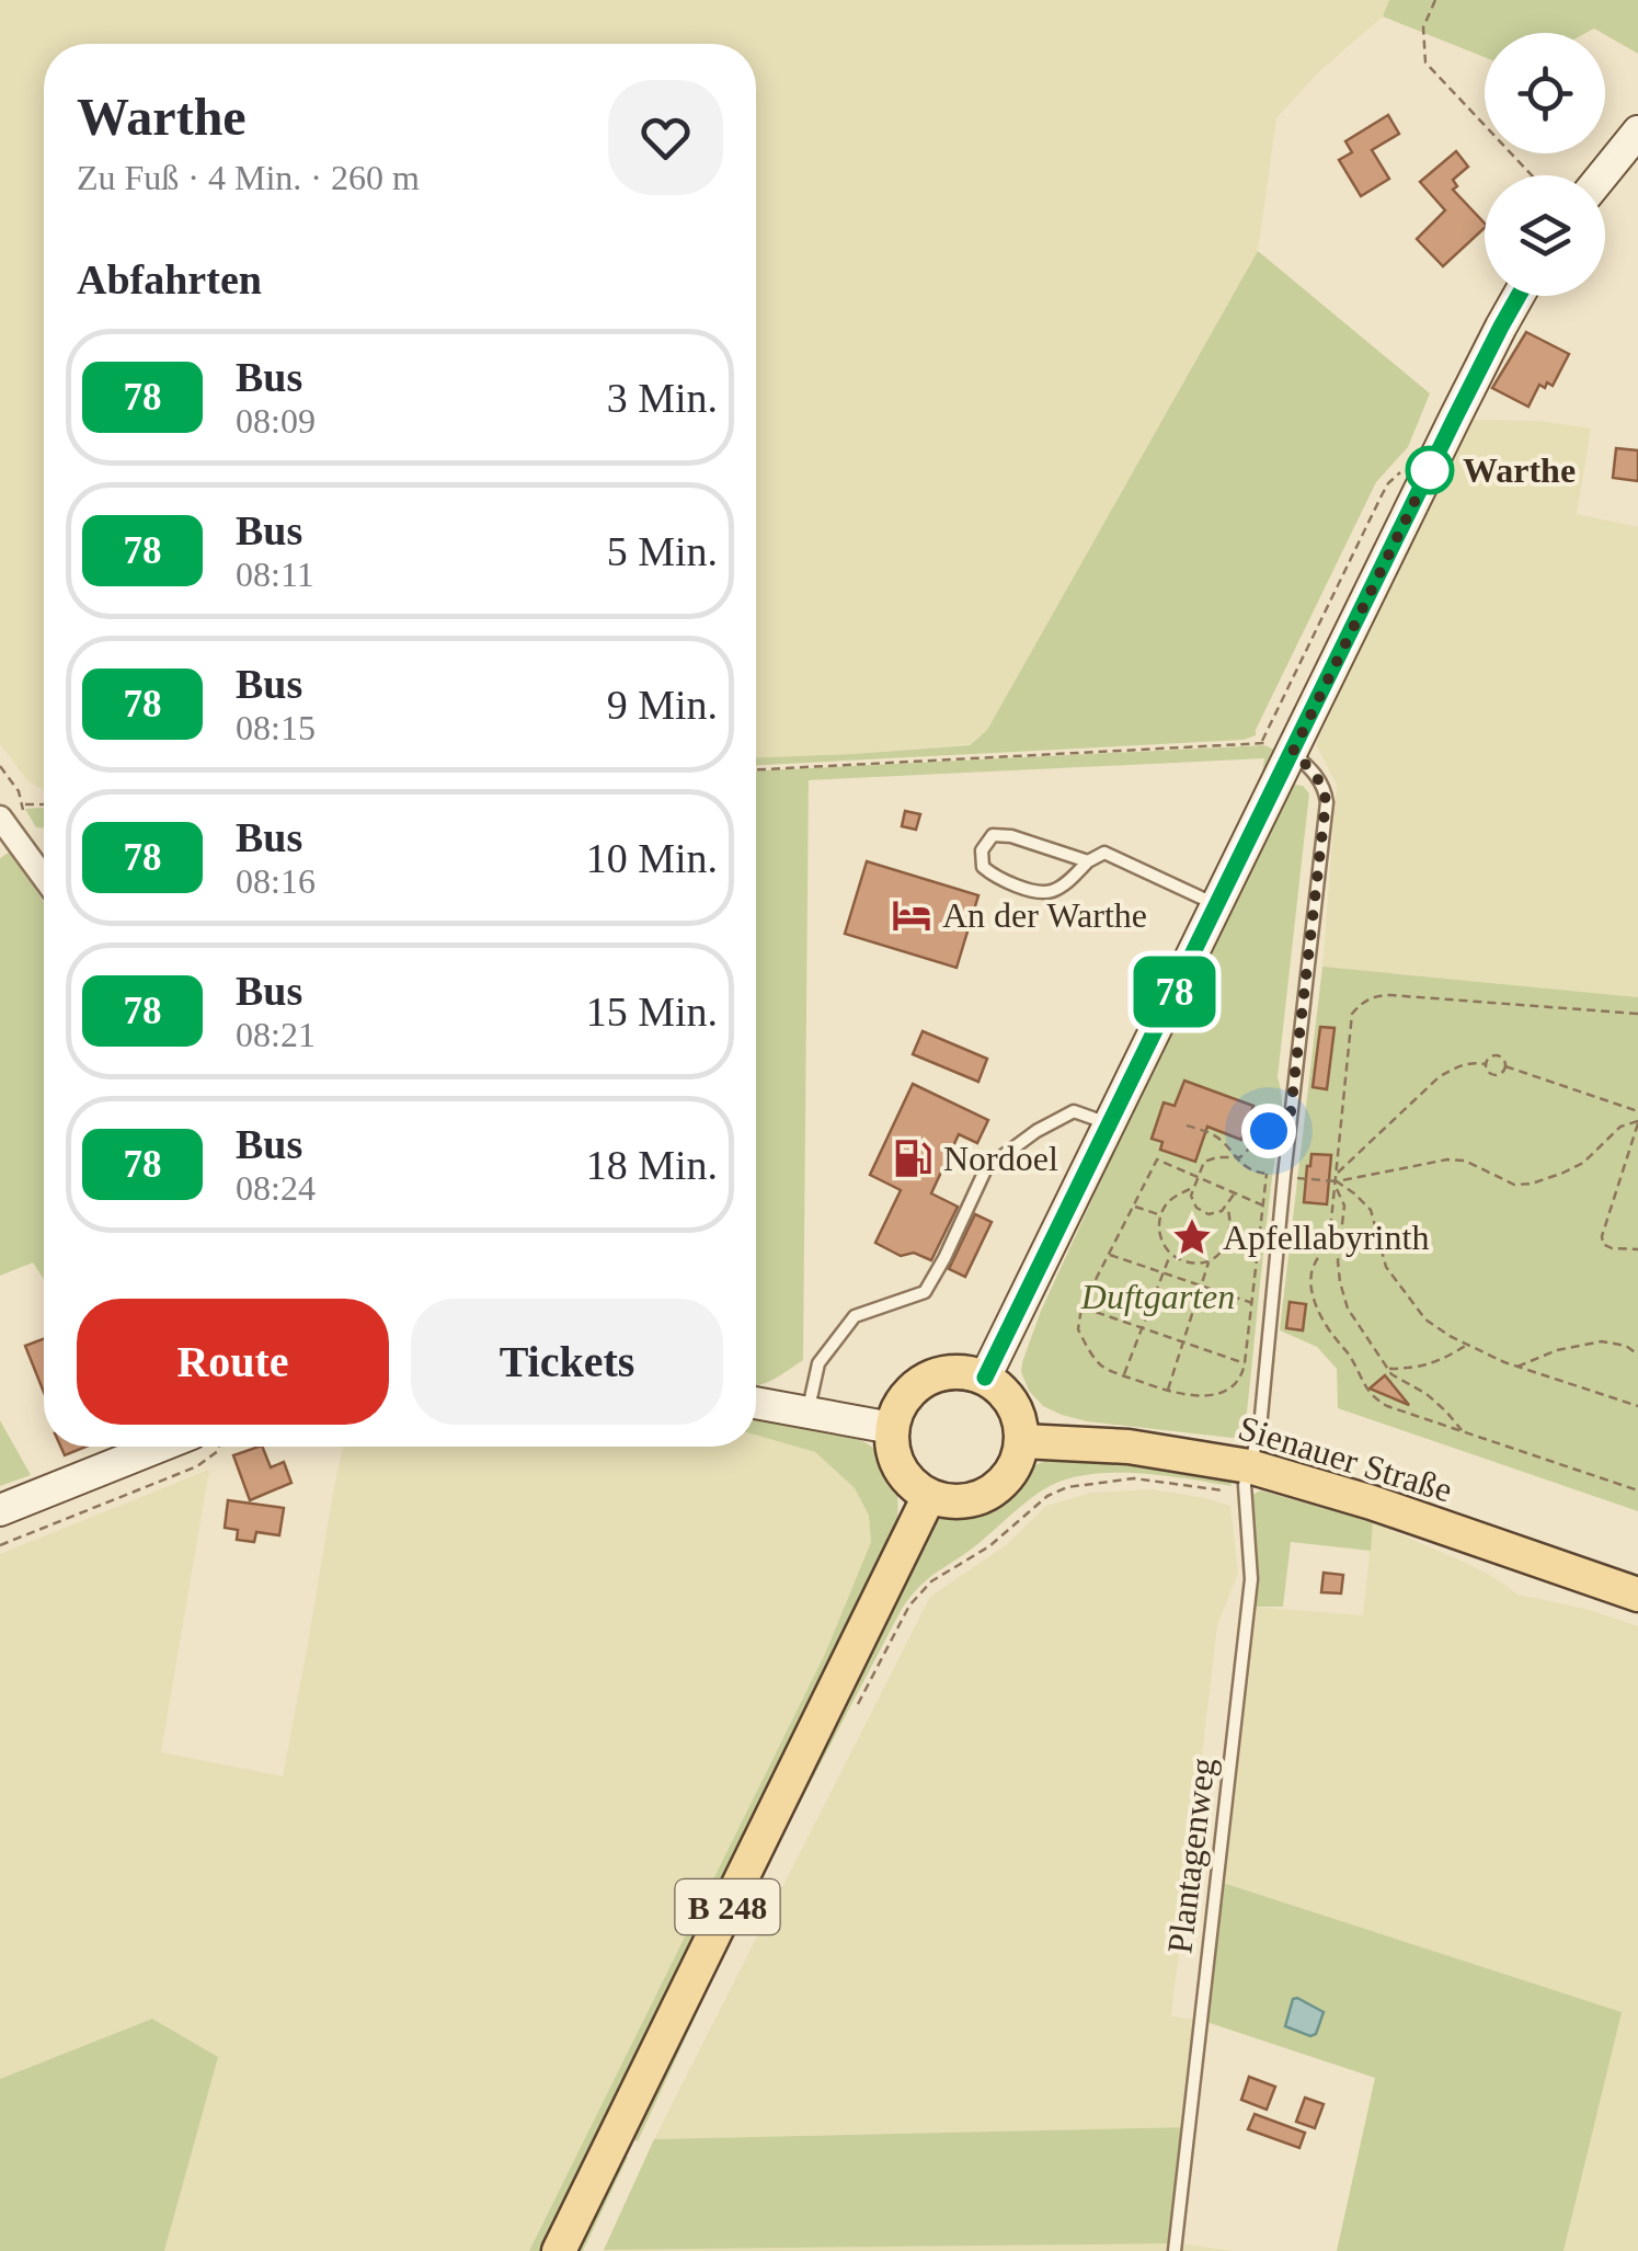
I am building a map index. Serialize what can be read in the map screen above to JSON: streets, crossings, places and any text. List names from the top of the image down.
{
  "streets": {
    "main road": ["Sienauer Straße", "B 248"],
    "lane": ["Plantagenweg"]
  },
  "crossings": [
    ["Sienauer Straße", "Plantagenweg"],
    ["Sienauer Straße", "B 248"]
  ],
  "parks": ["Duftgarten"],
  "places": {
    "other": ["Warthe"],
    "hotel": ["An der Warthe"],
    "fuel station": ["Nordoel"],
    "place": ["Apfellabyrinth"]
  },
  "lines": ["bus line 78"],
  "page": {
    "on_map": "78",
    "heading": [
      ["Warthe", "Zu Fuß · 4 Min. · 260 m"],
      "Abfahrten"
    ],
    "list": [
      {
        "mark": "78",
        "name": "Bus",
        "note": "08:09",
        "value": "3 Min."
      },
      {
        "mark": "78",
        "name": "Bus",
        "note": "08:11",
        "value": "5 Min."
      },
      {
        "mark": "78",
        "name": "Bus",
        "note": "08:15",
        "value": "9 Min."
      },
      {
        "mark": "78",
        "name": "Bus",
        "note": "08:16",
        "value": "10 Min."
      },
      {
        "mark": "78",
        "name": "Bus",
        "note": "08:21",
        "value": "15 Min."
      },
      {
        "mark": "78",
        "name": "Bus",
        "note": "08:24",
        "value": "18 Min."
      }
    ],
    "buttons": ["Route", "Tickets"]
  }
}
